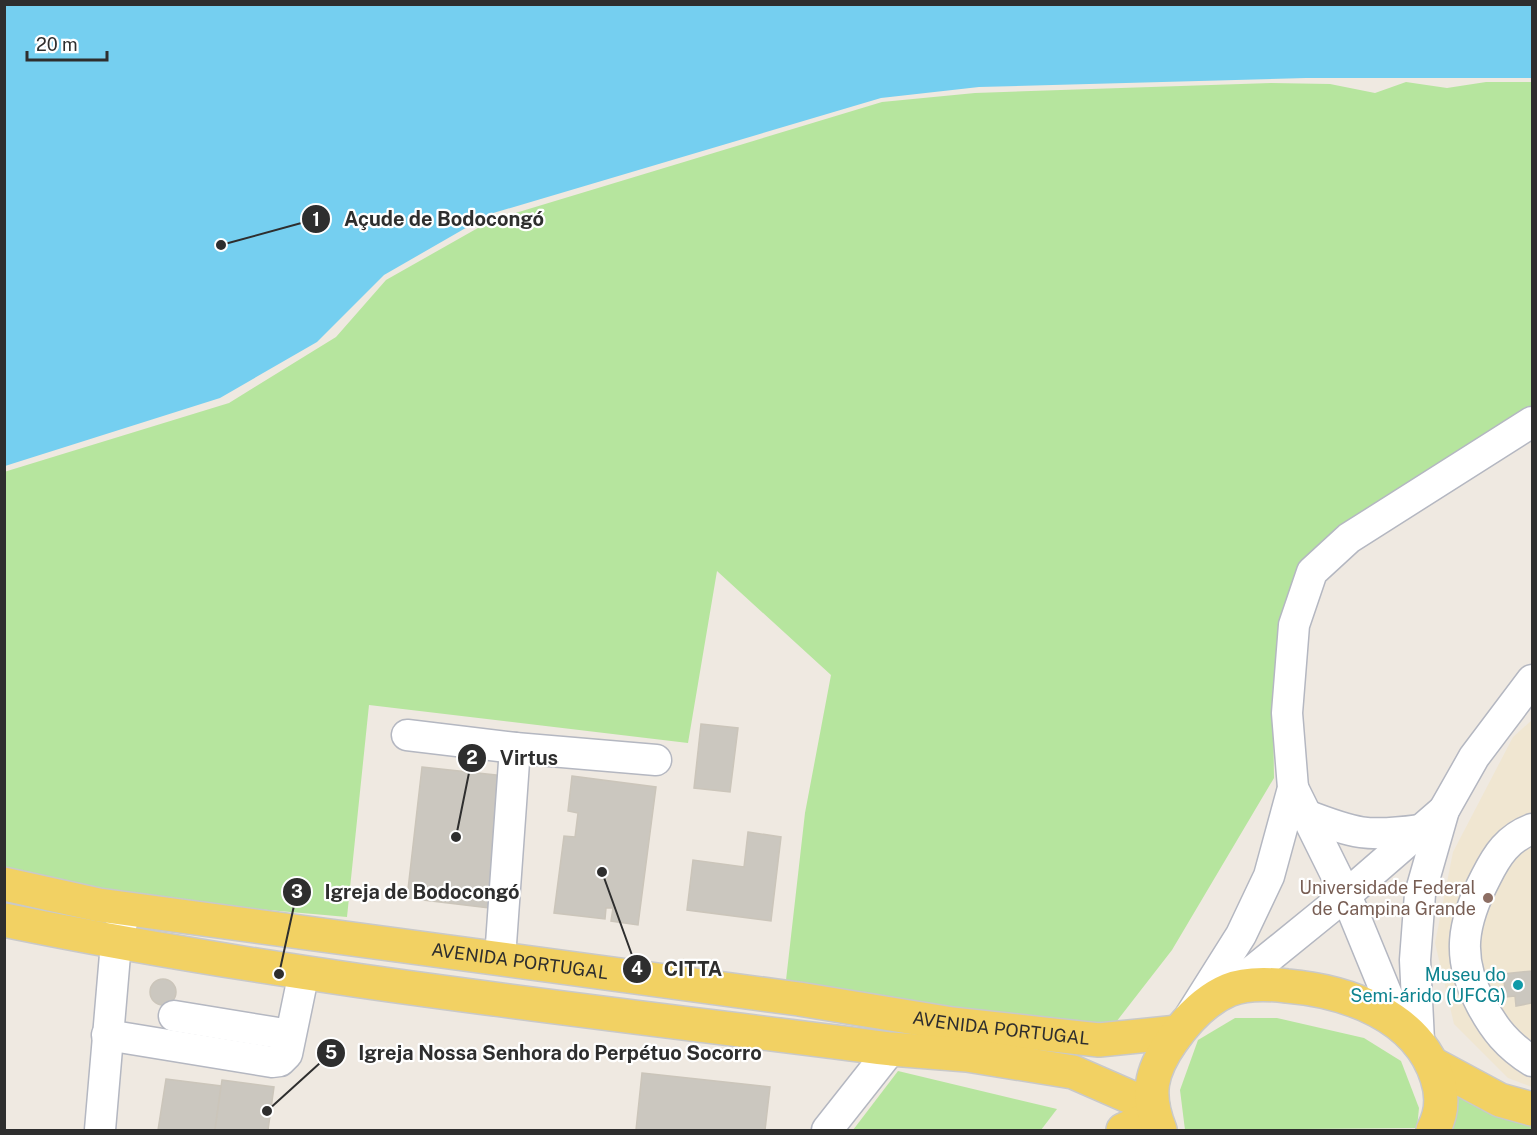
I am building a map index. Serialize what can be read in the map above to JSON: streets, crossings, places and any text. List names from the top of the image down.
{
  "streets": {
    "main road": ["AVENIDA PORTUGAL"]
  },
  "places": [
    "Açude de Bodocongó",
    "Virtus",
    "CITTA",
    "Universidade Federal de Campina Grande",
    "Igreja de Bodocongó",
    "Museu do Semi-árido (UFCG)",
    "Igreja Nossa Senhora do Perpétuo Socorro"
  ],
  "scale_bar": "20 m"
}
